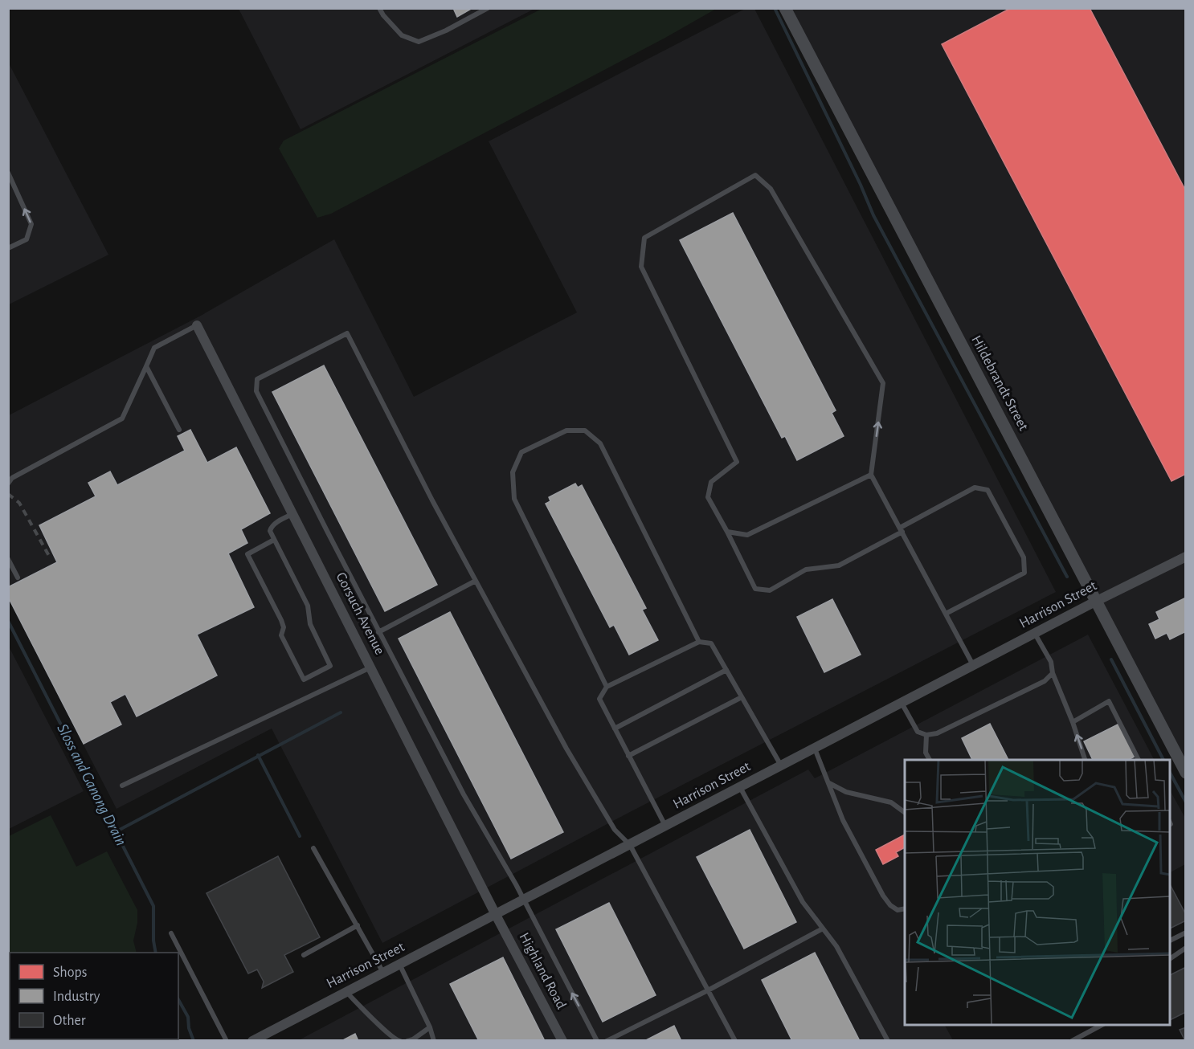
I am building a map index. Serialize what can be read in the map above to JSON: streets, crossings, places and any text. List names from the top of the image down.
{
  "streets": {
    "street": [
      "Hildebrandt Street",
      "Harrison Street",
      "Gorsuch Avenue",
      "Highland Road"
    ]
  },
  "crossings": [
    ["Hildebrandt Street", "Harrison Street"],
    ["Harrison Street", "Gorsuch Avenue"],
    ["Harrison Street", "Highland Road"],
    ["Gorsuch Avenue", "Highland Road"]
  ],
  "water": ["Sloss and Ganong Drain"],
  "legend": ["Shops", "Industry", "Other"]
}
